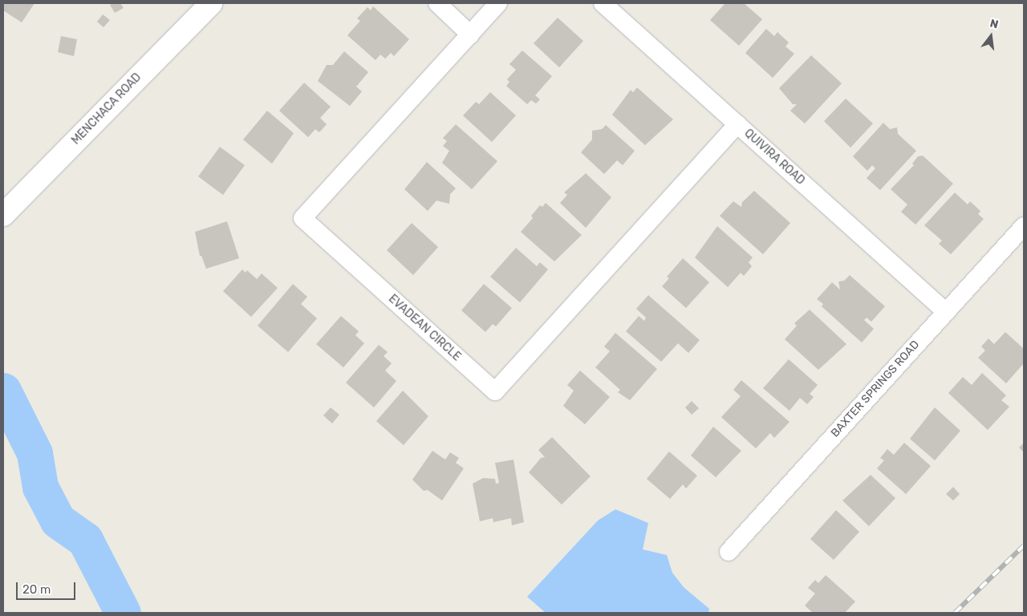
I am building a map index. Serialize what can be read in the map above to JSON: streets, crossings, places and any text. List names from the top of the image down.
{
  "streets": {
    "main road": ["MENCHACA ROAD"],
    "street": ["QUIVIRA ROAD", "EVADEAN CIRCLE", "BAXTER SPRINGS ROAD"]
  },
  "crossings": [
    ["QUIVIRA ROAD", "EVADEAN CIRCLE"],
    ["QUIVIRA ROAD", "BAXTER SPRINGS ROAD"]
  ],
  "scale_bar": "20 m",
  "north": "top"
}
